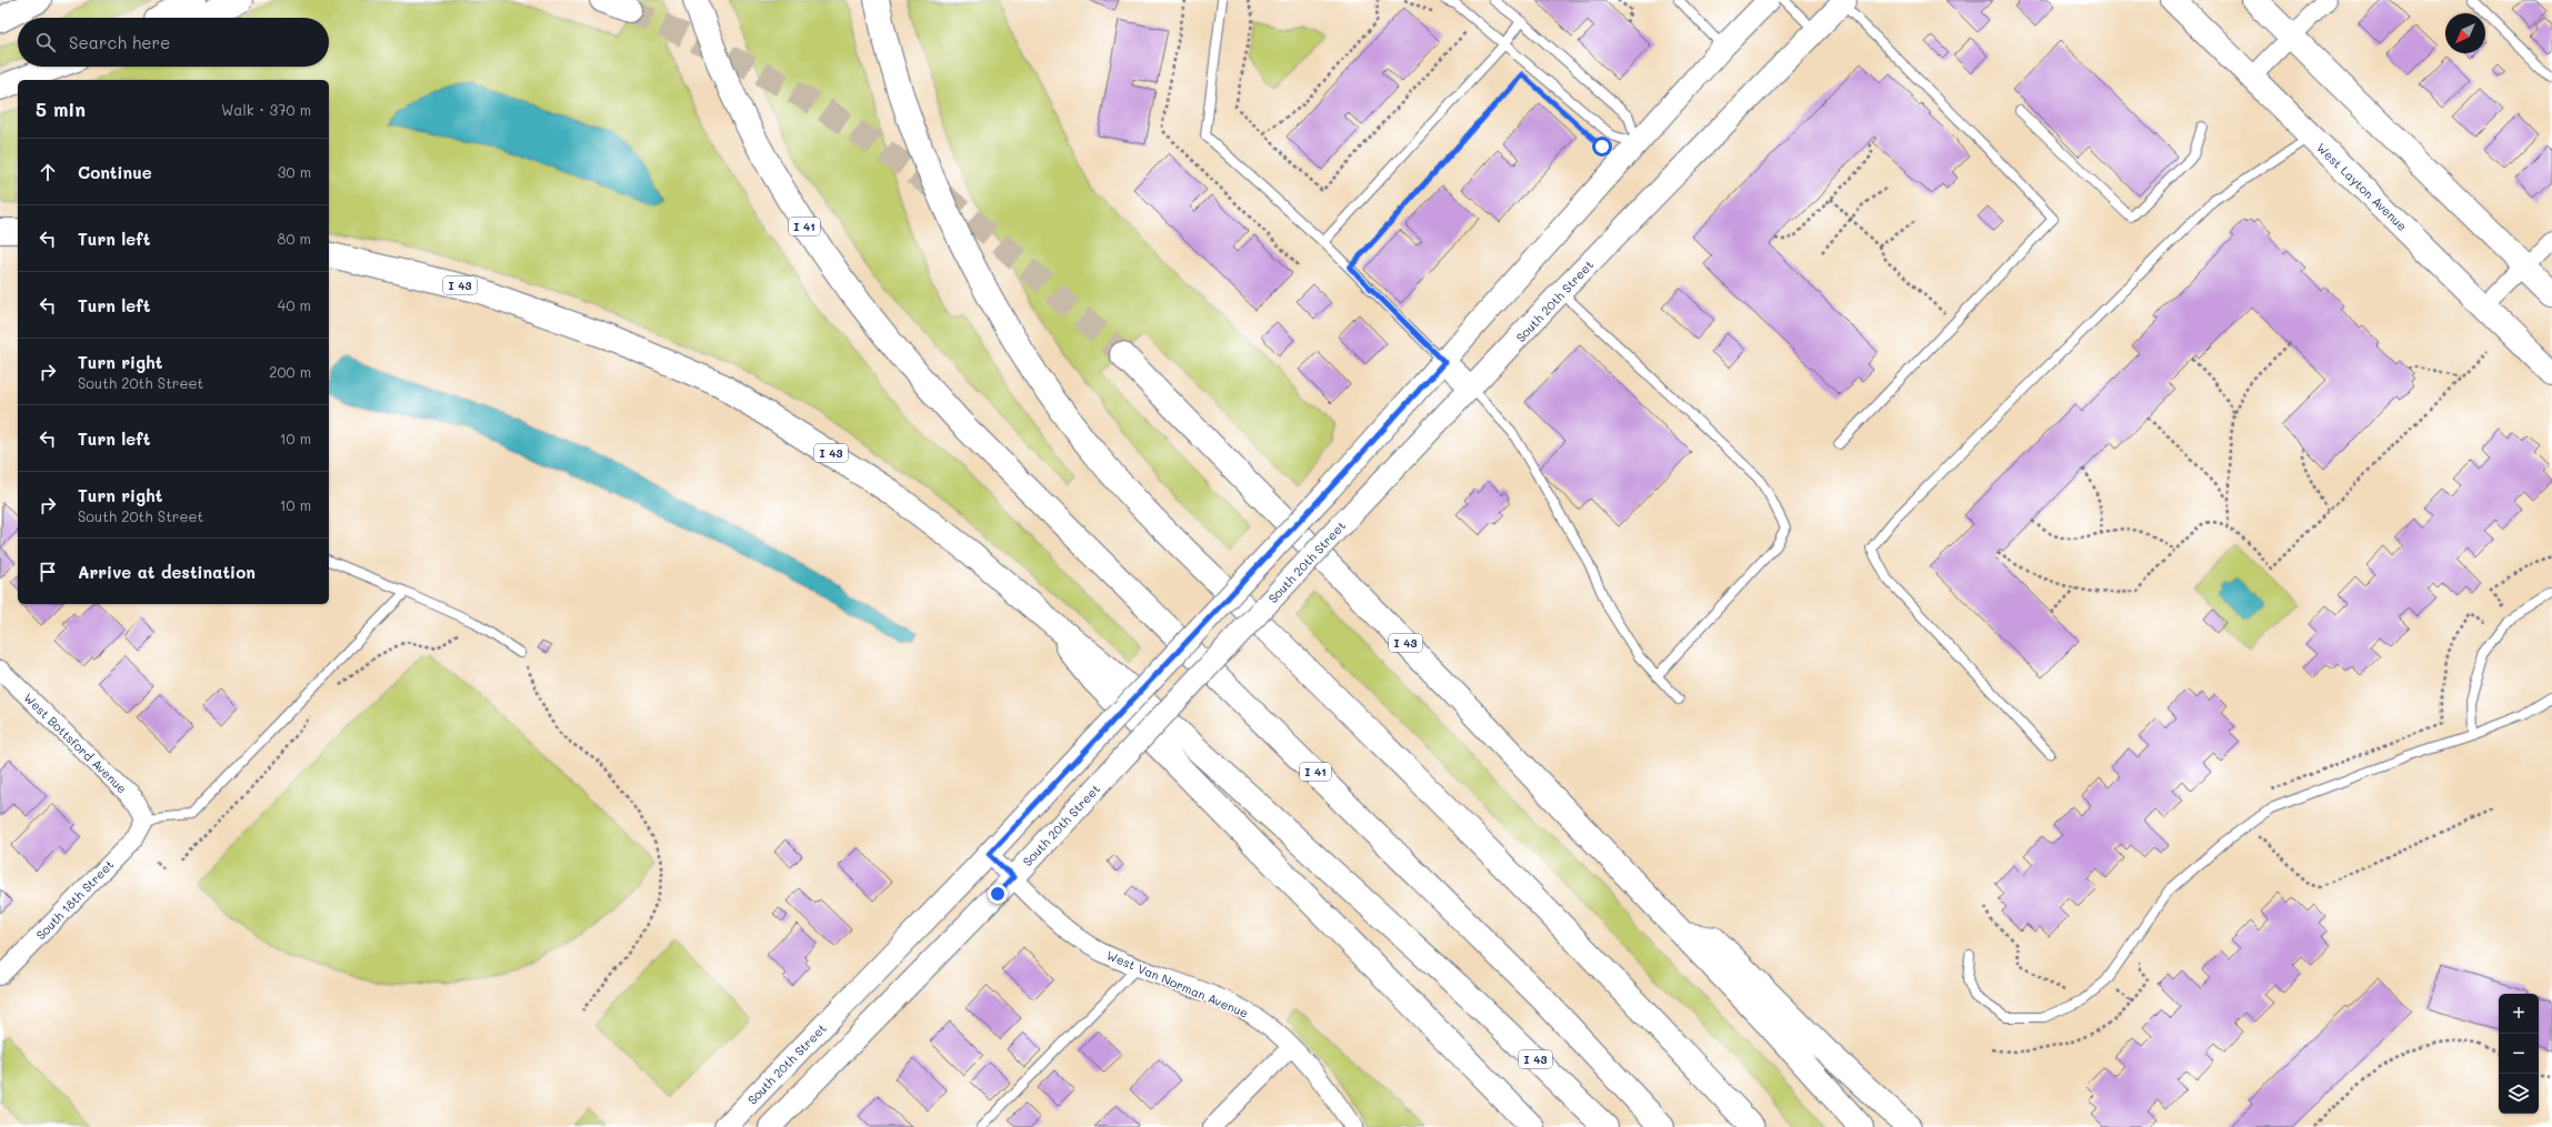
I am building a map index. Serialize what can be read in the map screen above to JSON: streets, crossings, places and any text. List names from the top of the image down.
{
  "streets": {
    "main road": ["West Layton Avenue", "I 41", "I 43"],
    "street": [
      "South 20th Street",
      "West Bottsford Avenue",
      "South 18th Street",
      "West Van Norman Avenue"
    ]
  },
  "crossings": [
    ["South 20th Street", "West Van Norman Avenue"],
    ["West Bottsford Avenue", "South 18th Street"]
  ],
  "north": "bottom left",
  "page": {
    "search": "Search here",
    "heading": ["5 min", "Walk · 370 m"],
    "list": [
      ["Continue", "30 m"],
      ["Turn left", "80 m"],
      ["Turn left", "40 m"],
      ["Turn right", "South 20th Street", "200 m"],
      ["Turn left", "10 m"],
      ["Turn right", "South 20th Street", "10 m"],
      "Arrive at destination"
    ],
    "map_buttons": ["+", "−"]
  }
}
